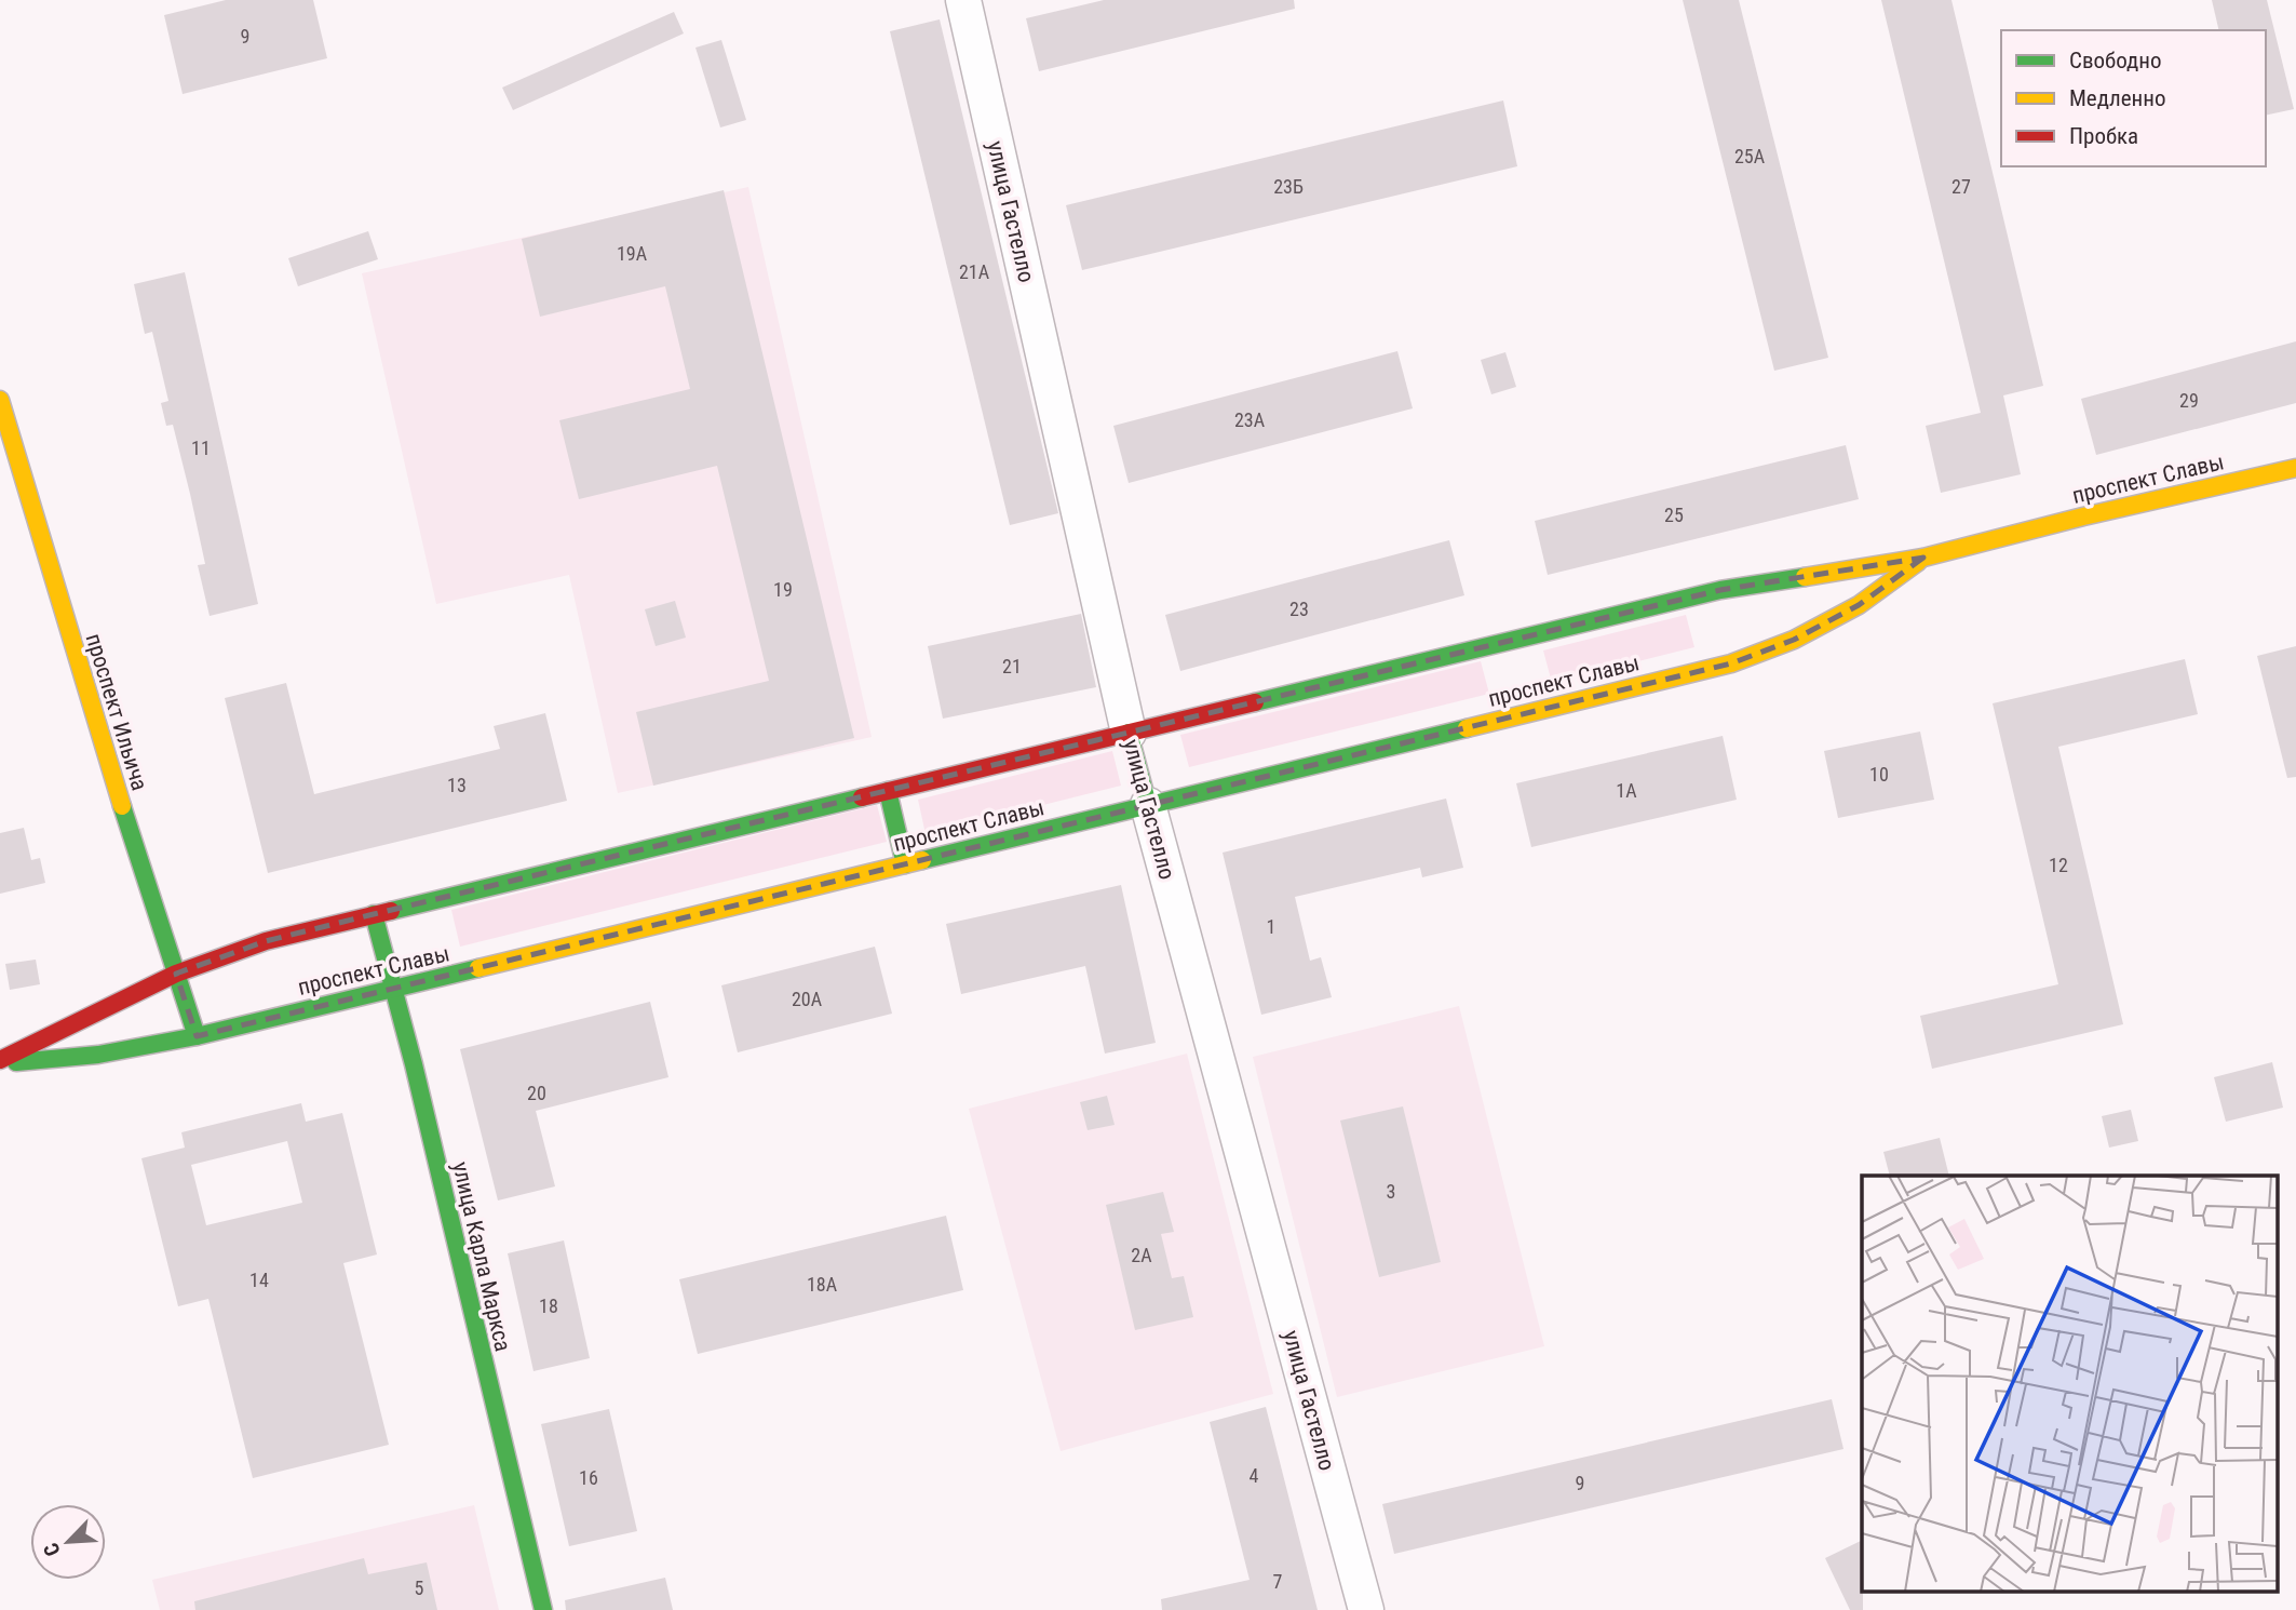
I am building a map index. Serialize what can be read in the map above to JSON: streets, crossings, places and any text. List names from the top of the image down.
{
  "streets": {
    "main road": [
      "улица Гастелло",
      "проспект Славы",
      "проспект Ильича",
      "улица Карла Маркса"
    ]
  },
  "crossings": [
    ["улица Гастелло", "проспект Славы"],
    ["проспект Славы", "проспект Ильича"],
    ["проспект Славы", "улица Карла Маркса"]
  ],
  "house_numbers": [
    "9",
    "25А",
    "23Б",
    "27",
    "19А",
    "21А",
    "29",
    "23А",
    "11",
    "25",
    "19",
    "23",
    "21",
    "10",
    "13",
    "1А",
    "12",
    "1",
    "20А",
    "20",
    "3",
    "2А",
    "14",
    "18А",
    "18",
    "4",
    "16",
    "9",
    "7",
    "5"
  ],
  "legend": ["Свободно", "Медленно", "Пробка"],
  "north": "bottom left"
}
